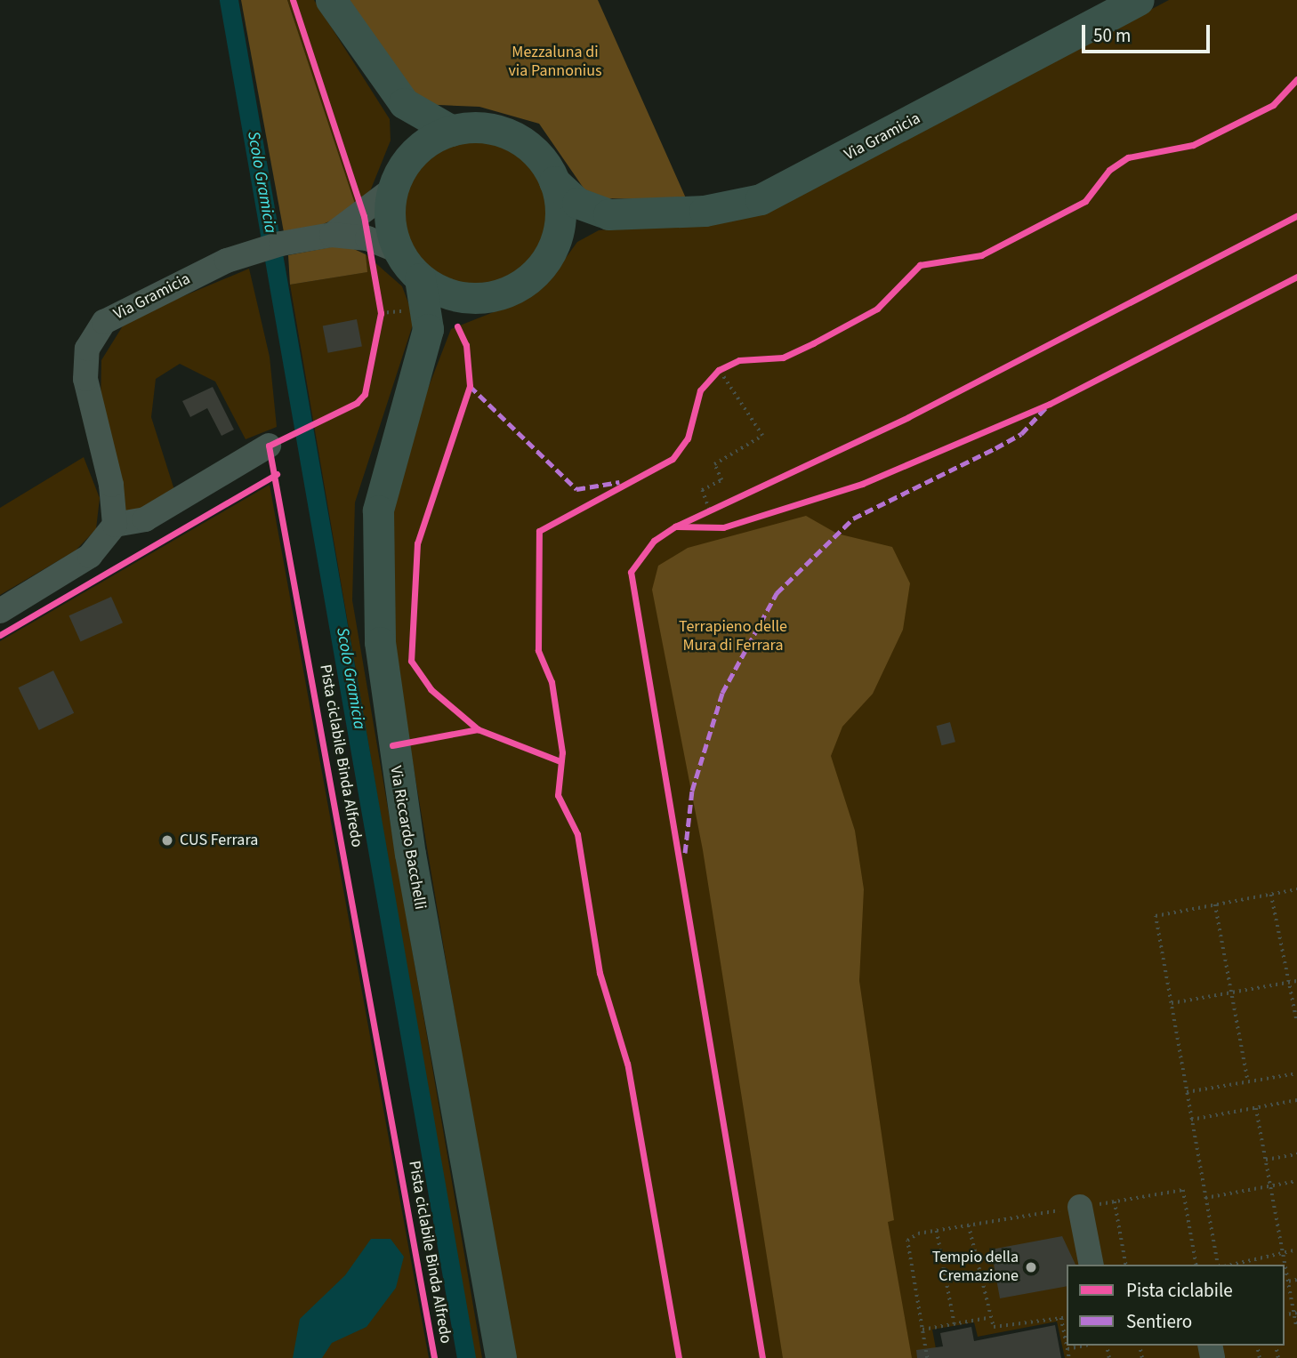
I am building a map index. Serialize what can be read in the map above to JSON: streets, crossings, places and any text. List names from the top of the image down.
{
  "streets": {
    "main road": ["Via Gramicia", "Via Riccardo Bacchelli"],
    "cycle path": ["Pista ciclabile Binda Alfredo"]
  },
  "crossings": [
    ["Via Gramicia", "Via Riccardo Bacchelli"]
  ],
  "water": ["Scolo Gramicia"],
  "parks": ["Mezzaluna di via Pannonius", "Terrapieno delle Mura di Ferrara"],
  "places": ["CUS Ferrara", "Tempio della Cremazione"],
  "legend": ["Pista ciclabile", "Sentiero"],
  "scale_bar": "50 m"
}
